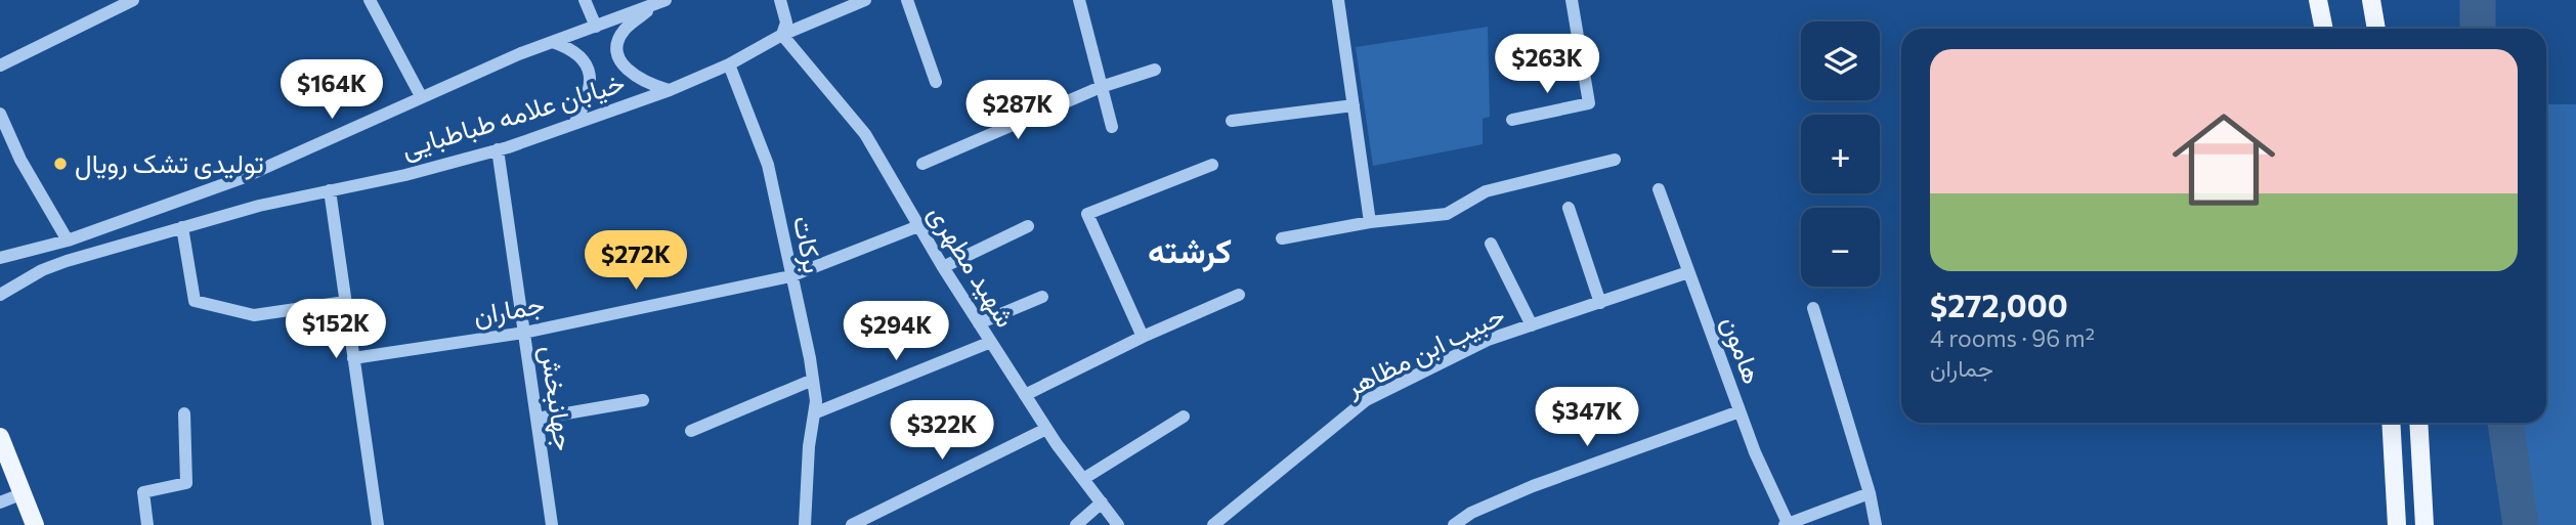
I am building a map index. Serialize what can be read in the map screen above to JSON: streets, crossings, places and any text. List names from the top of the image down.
{
  "streets": {
    "street": [
      "خیابان علامه طباطبایی",
      "برکات",
      "شهید مطهری",
      "جماران",
      "هامون",
      "حبیب ابن مظاهر",
      "جهانبخش"
    ]
  },
  "crossings": [
    ["خیابان علامه طباطبایی", "برکات"],
    ["خیابان علامه طباطبایی", "شهید مطهری"],
    ["خیابان علامه طباطبایی", "جهانبخش"],
    ["برکات", "جماران"],
    ["شهید مطهری", "جماران"],
    ["جماران", "جهانبخش"],
    ["هامون", "حبیب ابن مظاهر"]
  ],
  "districts": ["کرشته"],
  "places": ["تولیدی تشک رویال"],
  "page": {
    "map_buttons": ["+", "−"],
    "list": [
      {
        "name": "$272,000",
        "note": "4 rooms · 96 m² · جماران"
      }
    ],
    "price": [
      "$263K",
      "$164K",
      "$287K",
      "$272K",
      "$152K",
      "$294K",
      "$347K",
      "$322K"
    ]
  }
}
